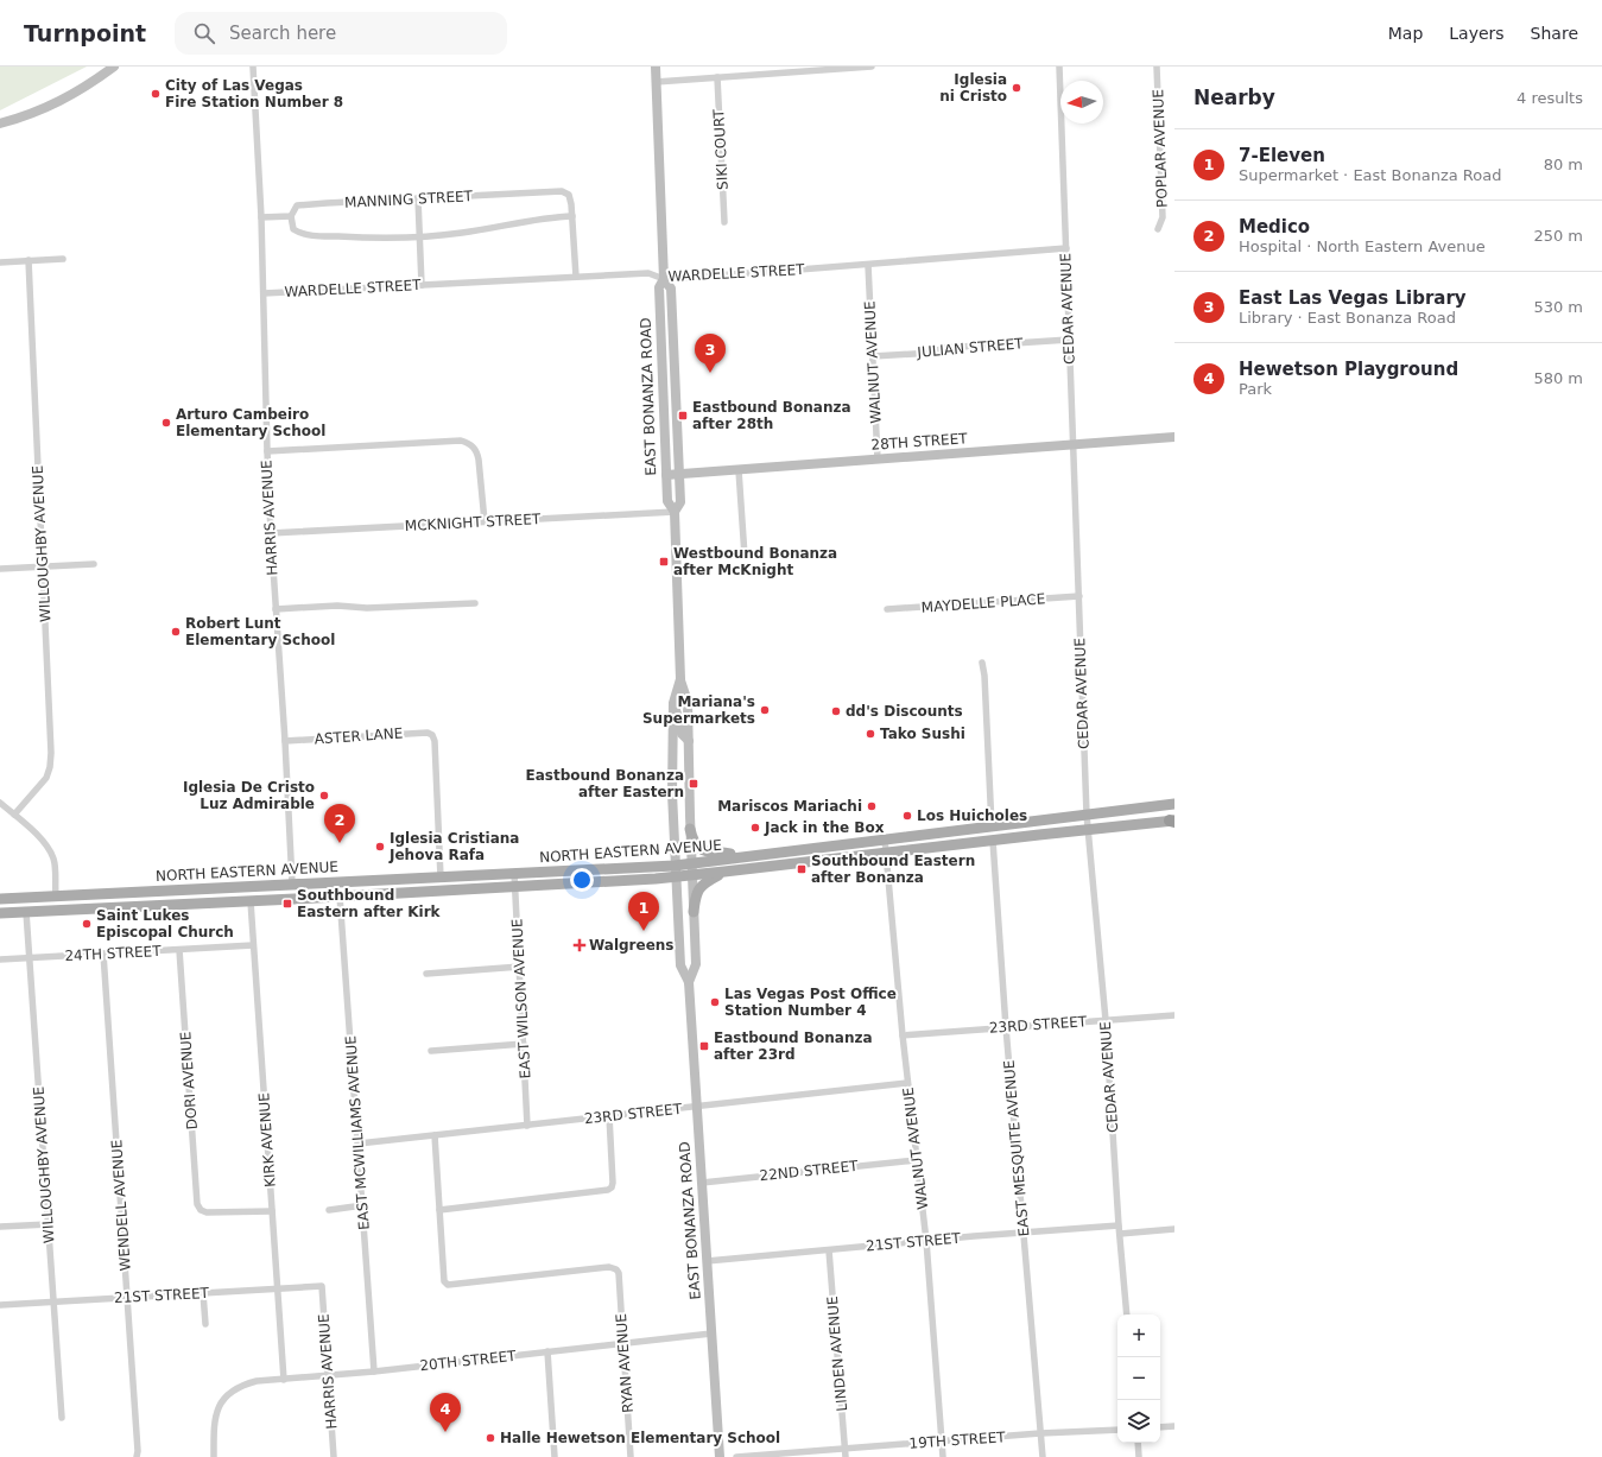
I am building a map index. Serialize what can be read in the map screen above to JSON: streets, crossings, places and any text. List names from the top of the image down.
{
  "streets": {
    "main road": ["EAST BONANZA ROAD", "28TH STREET", "NORTH EASTERN AVENUE"],
    "street": [
      "POPLAR AVENUE",
      "SIKI COURT",
      "MANNING STREET",
      "WARDELLE STREET",
      "CEDAR AVENUE",
      "JULIAN STREET",
      "WALNUT AVENUE",
      "HARRIS AVENUE",
      "MCKNIGHT STREET",
      "WILLOUGHBY AVENUE",
      "MAYDELLE PLACE",
      "ASTER LANE",
      "24TH STREET",
      "EAST WILSON AVENUE",
      "23RD STREET",
      "DORI AVENUE",
      "EAST MCWILLIAMS AVENUE",
      "KIRK AVENUE",
      "EAST MESQUITE AVENUE",
      "22ND STREET",
      "WENDELL AVENUE",
      "21ST STREET",
      "LINDEN AVENUE",
      "20TH STREET",
      "RYAN AVENUE",
      "19TH STREET"
    ]
  },
  "crossings": [
    ["MANNING STREET", "HARRIS AVENUE"],
    ["WARDELLE STREET", "CEDAR AVENUE"],
    ["WARDELLE STREET", "WALNUT AVENUE"],
    ["WARDELLE STREET", "EAST BONANZA ROAD"],
    ["WARDELLE STREET", "HARRIS AVENUE"],
    ["CEDAR AVENUE", "JULIAN STREET"],
    ["CEDAR AVENUE", "28TH STREET"],
    ["CEDAR AVENUE", "MAYDELLE PLACE"],
    ["CEDAR AVENUE", "NORTH EASTERN AVENUE"],
    ["CEDAR AVENUE", "23RD STREET"],
    ["CEDAR AVENUE", "21ST STREET"],
    ["JULIAN STREET", "WALNUT AVENUE"],
    ["WALNUT AVENUE", "28TH STREET"],
    ["WALNUT AVENUE", "NORTH EASTERN AVENUE"],
    ["WALNUT AVENUE", "23RD STREET"],
    ["WALNUT AVENUE", "22ND STREET"],
    ["WALNUT AVENUE", "21ST STREET"],
    ["WALNUT AVENUE", "19TH STREET"],
    ["EAST BONANZA ROAD", "28TH STREET"],
    ["EAST BONANZA ROAD", "MCKNIGHT STREET"],
    ["EAST BONANZA ROAD", "NORTH EASTERN AVENUE"],
    ["EAST BONANZA ROAD", "23RD STREET"],
    ["EAST BONANZA ROAD", "22ND STREET"],
    ["EAST BONANZA ROAD", "21ST STREET"],
    ["EAST BONANZA ROAD", "20TH STREET"],
    ["HARRIS AVENUE", "MCKNIGHT STREET"],
    ["HARRIS AVENUE", "ASTER LANE"],
    ["HARRIS AVENUE", "NORTH EASTERN AVENUE"],
    ["HARRIS AVENUE", "21ST STREET"],
    ["HARRIS AVENUE", "20TH STREET"],
    ["WILLOUGHBY AVENUE", "NORTH EASTERN AVENUE"],
    ["WILLOUGHBY AVENUE", "24TH STREET"],
    ["WILLOUGHBY AVENUE", "21ST STREET"],
    ["ASTER LANE", "NORTH EASTERN AVENUE"],
    ["NORTH EASTERN AVENUE", "EAST WILSON AVENUE"],
    ["NORTH EASTERN AVENUE", "EAST MCWILLIAMS AVENUE"],
    ["NORTH EASTERN AVENUE", "KIRK AVENUE"],
    ["NORTH EASTERN AVENUE", "EAST MESQUITE AVENUE"],
    ["24TH STREET", "DORI AVENUE"],
    ["24TH STREET", "KIRK AVENUE"],
    ["24TH STREET", "WENDELL AVENUE"],
    ["EAST WILSON AVENUE", "23RD STREET"],
    ["23RD STREET", "EAST MCWILLIAMS AVENUE"],
    ["23RD STREET", "EAST MESQUITE AVENUE"],
    ["DORI AVENUE", "KIRK AVENUE"],
    ["EAST MCWILLIAMS AVENUE", "20TH STREET"],
    ["KIRK AVENUE", "21ST STREET"],
    ["KIRK AVENUE", "20TH STREET"],
    ["EAST MESQUITE AVENUE", "21ST STREET"],
    ["EAST MESQUITE AVENUE", "19TH STREET"],
    ["WENDELL AVENUE", "21ST STREET"],
    ["21ST STREET", "LINDEN AVENUE"],
    ["LINDEN AVENUE", "19TH STREET"],
    ["20TH STREET", "RYAN AVENUE"]
  ],
  "places": {
    "other": [
      "Iglesia ni Cristo",
      "City of Las Vegas Fire Station Number 8",
      "Arturo Cambeiro Elementary School",
      "Robert Lunt Elementary School",
      "Mariana's Supermarkets",
      "dd's Discounts",
      "Tako Sushi",
      "Iglesia De Cristo Luz Admirable",
      "Mariscos Mariachi",
      "Los Huicholes",
      "Jack in the Box",
      "Iglesia Cristiana Jehova Rafa",
      "Saint Lukes Episcopal Church",
      "Las Vegas Post Office Station Number 4",
      "Halle Hewetson Elementary School"
    ],
    "transit": [
      "Eastbound Bonanza after 28th",
      "Westbound Bonanza after McKnight",
      "Eastbound Bonanza after Eastern",
      "Southbound Eastern after Bonanza",
      "Southbound Eastern after Kirk",
      "Eastbound Bonanza after 23rd"
    ],
    "health": ["Walgreens"]
  },
  "north": "left",
  "page": {
    "header": "Turnpoint",
    "search": "Search here",
    "nav": ["Map", "Layers", "Share"],
    "heading": ["Nearby", "4 results"],
    "list": [
      {
        "mark": "1",
        "name": "7-Eleven",
        "note": "Supermarket · East Bonanza Road",
        "value": "80 m"
      },
      {
        "mark": "2",
        "name": "Medico",
        "note": "Hospital · North Eastern Avenue",
        "value": "250 m"
      },
      {
        "mark": "3",
        "name": "East Las Vegas Library",
        "note": "Library · East Bonanza Road",
        "value": "530 m"
      },
      {
        "mark": "4",
        "name": "Hewetson Playground",
        "note": "Park",
        "value": "580 m"
      }
    ],
    "pins": [
      "3",
      "2",
      "1",
      "4"
    ],
    "map_buttons": ["+", "−"]
  }
}
